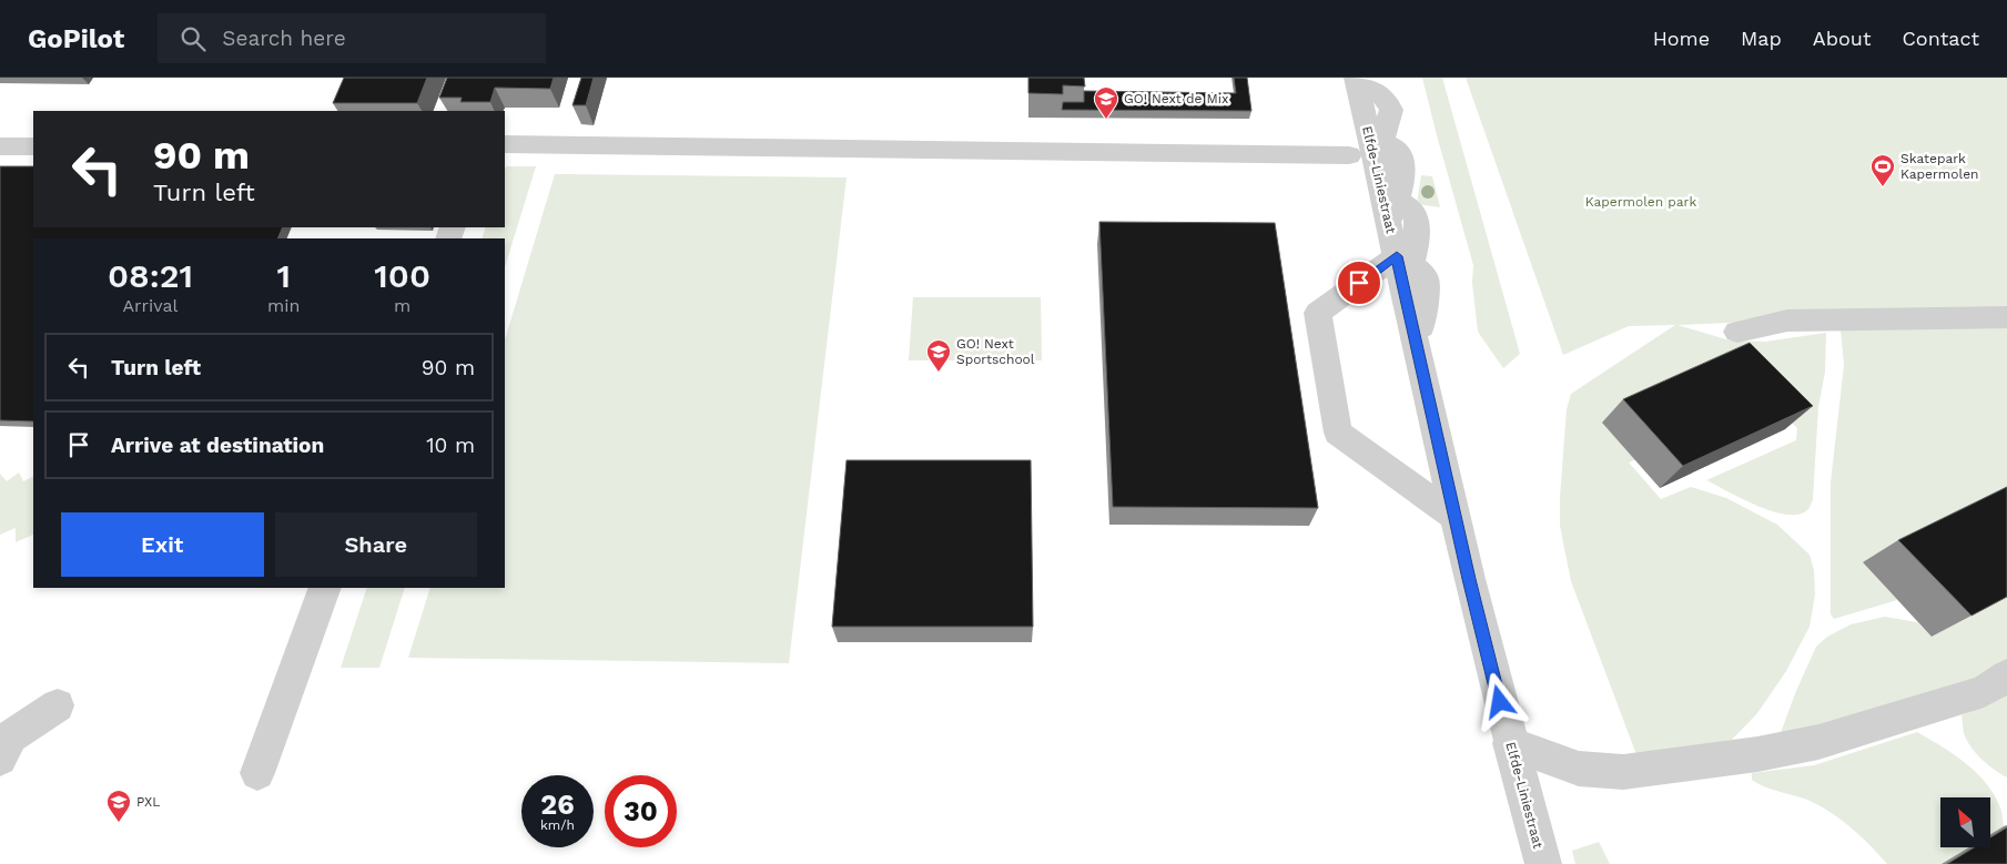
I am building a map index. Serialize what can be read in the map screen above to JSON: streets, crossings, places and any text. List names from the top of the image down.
{
  "streets": {
    "street": ["Elfde-Liniestraat"]
  },
  "parks": ["Kapermolen park"],
  "places": {
    "school or university": ["GO! Next de Mix", "GO! Next Sportschool", "PXL"],
    "sports": ["Skatepark Kapermolen"]
  },
  "north": "top left",
  "page": {
    "header": "GoPilot",
    "search": "Search here",
    "nav": [
      "Home",
      "Map",
      "About",
      "Contact"
    ],
    "turn": ["90 m", "Turn left"],
    "eta": [
      "08:21",
      "Arrival",
      "1",
      "min",
      "100",
      "m"
    ],
    "list": [
      {
        "name": "Turn left",
        "value": "90 m"
      },
      {
        "name": "Arrive at destination",
        "value": "10 m"
      }
    ],
    "buttons": ["Exit", "Share"],
    "speed": "26 km/h",
    "limit": "30"
  }
}
